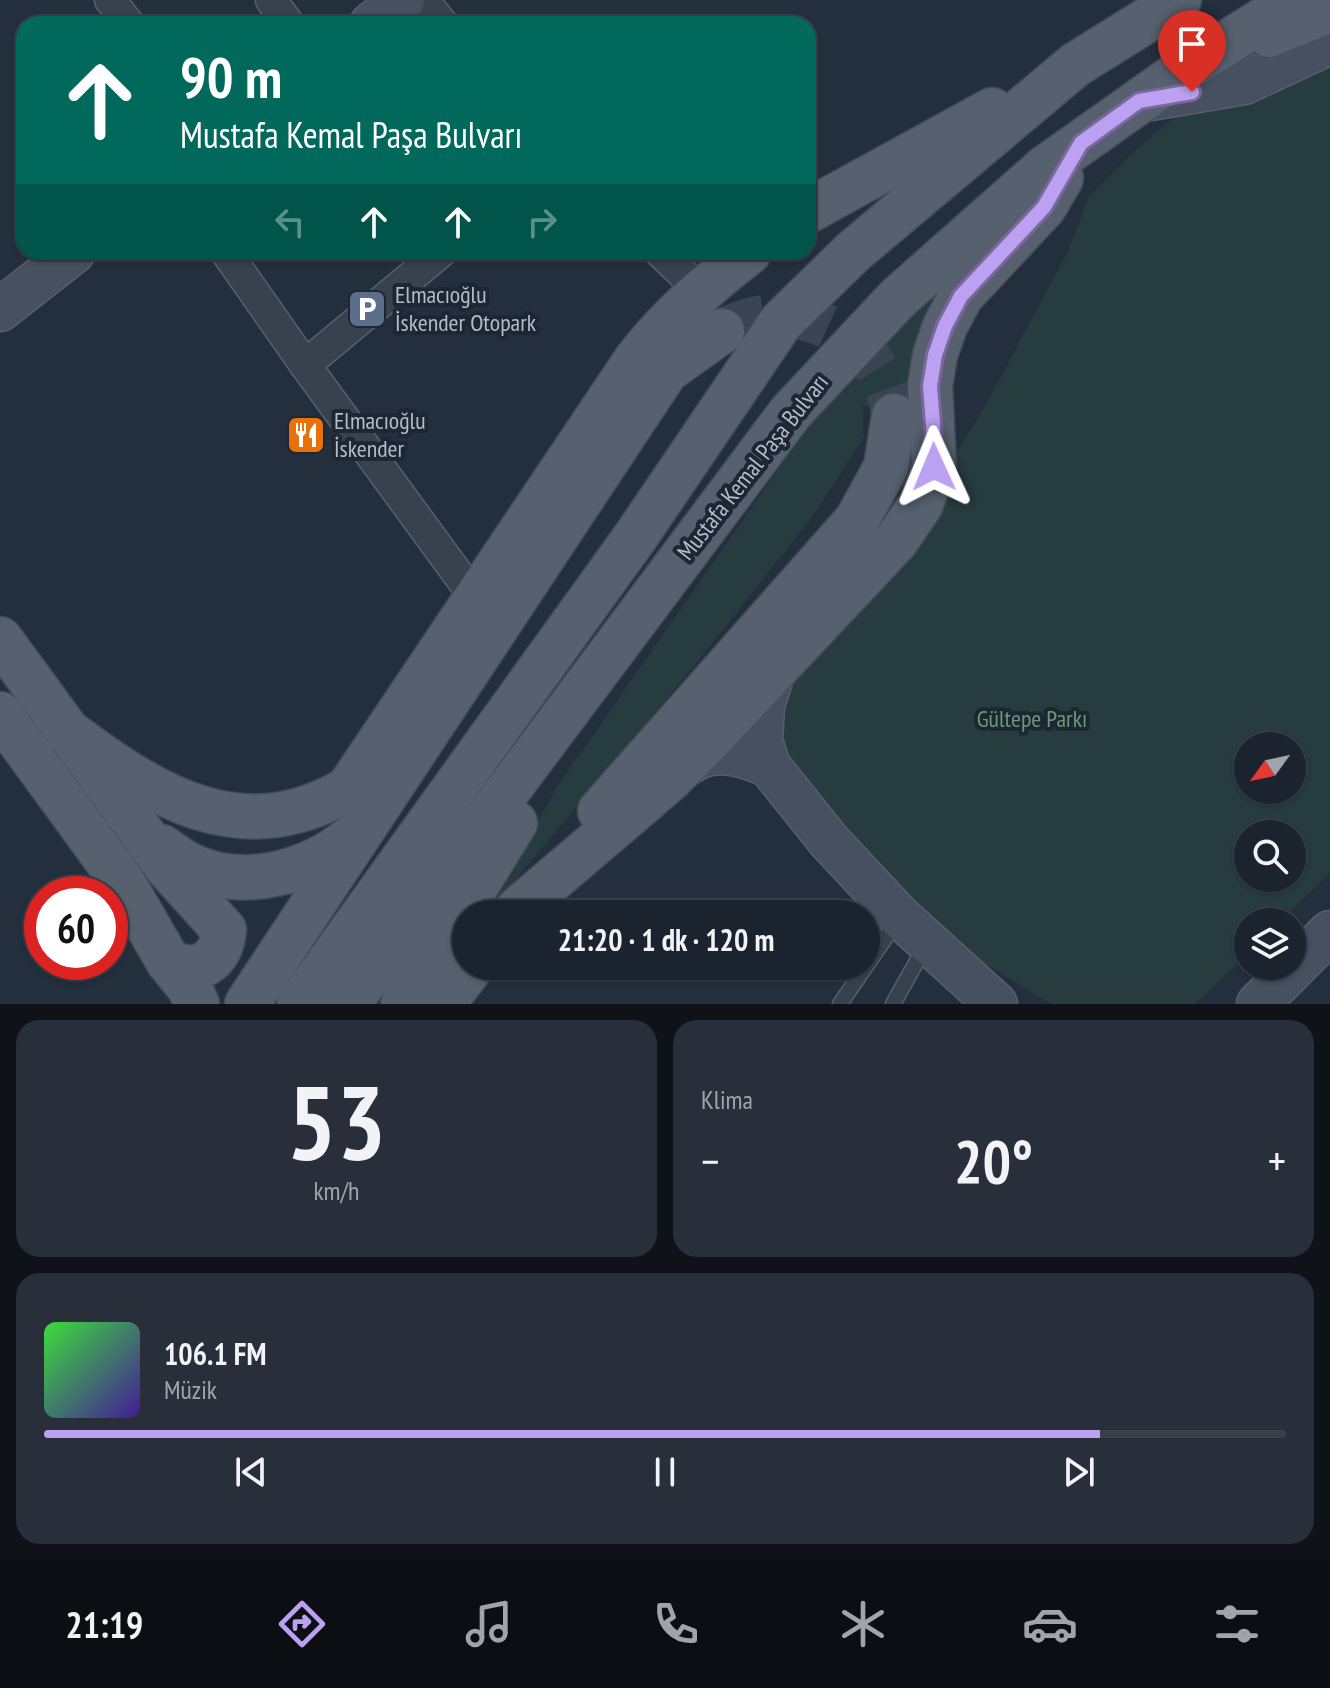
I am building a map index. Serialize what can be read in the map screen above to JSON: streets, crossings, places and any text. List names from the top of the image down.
{
  "streets": {
    "main road": ["Mustafa Kemal Paşa Bulvarı"]
  },
  "parks": ["Gültepe Parkı"],
  "places": {
    "parking": ["Elmacıoğlu İskender Otopark"],
    "restaurant": ["Elmacıoğlu İskender"]
  },
  "north": "bottom left",
  "page": {
    "turn": ["90 m", "Mustafa Kemal Paşa Bulvarı"],
    "limit": "60",
    "trip": "21:20 · 1 dk · 120 m",
    "tile": [
      ["53", "km/h"],
      "Klima"
    ],
    "heat": ["−", "20°", "+"],
    "song": ["106.1 FM", "Müzik"],
    "tabs": "21:19"
  }
}
